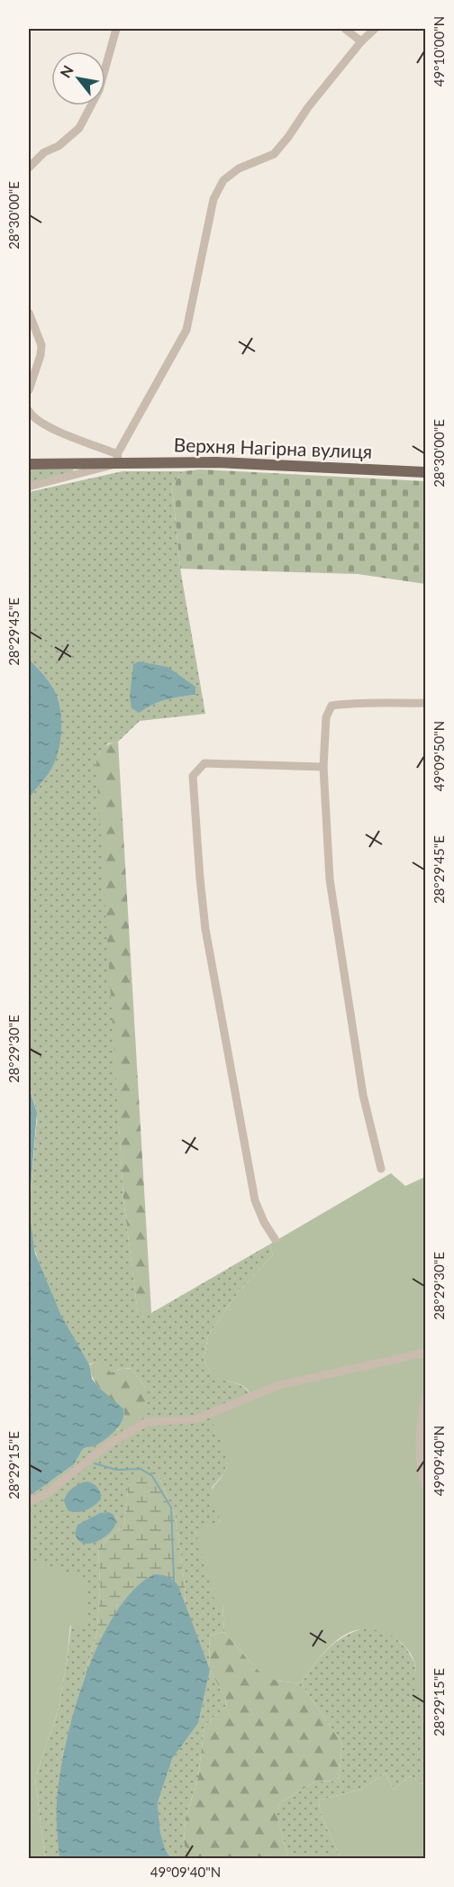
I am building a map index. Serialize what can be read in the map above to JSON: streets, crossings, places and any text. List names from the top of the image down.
{
  "streets": {
    "main road": ["Верхня Нагірна вулиця"]
  },
  "north": "top left",
  "coordinates": [
    "49°10'00\"N",
    "28°30'00\"E",
    "28°29'45\"E",
    "49°09'50\"N",
    "28°29'30\"E",
    "49°09'40\"N",
    "28°29'15\"E"
  ]
}
